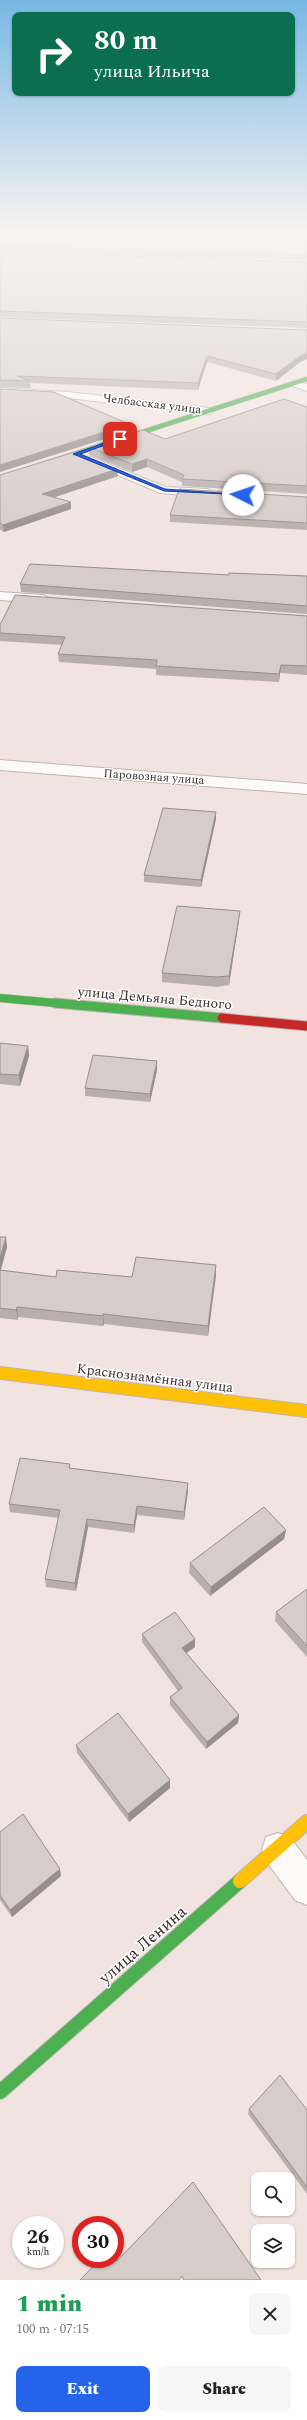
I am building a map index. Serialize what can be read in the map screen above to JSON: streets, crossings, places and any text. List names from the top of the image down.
{
  "streets": {
    "street": [
      "Челбасская улица",
      "Паровозная улица",
      "улица Демьяна Бедного",
      "Краснознамённая улица",
      "улица Ленина"
    ]
  },
  "page": {
    "turn": ["80 m", "улица Ильича"],
    "speed": "26 km/h",
    "limit": "30",
    "heading": ["1 min", "100 m · 07:15"],
    "buttons": ["Exit", "Share"]
  }
}
